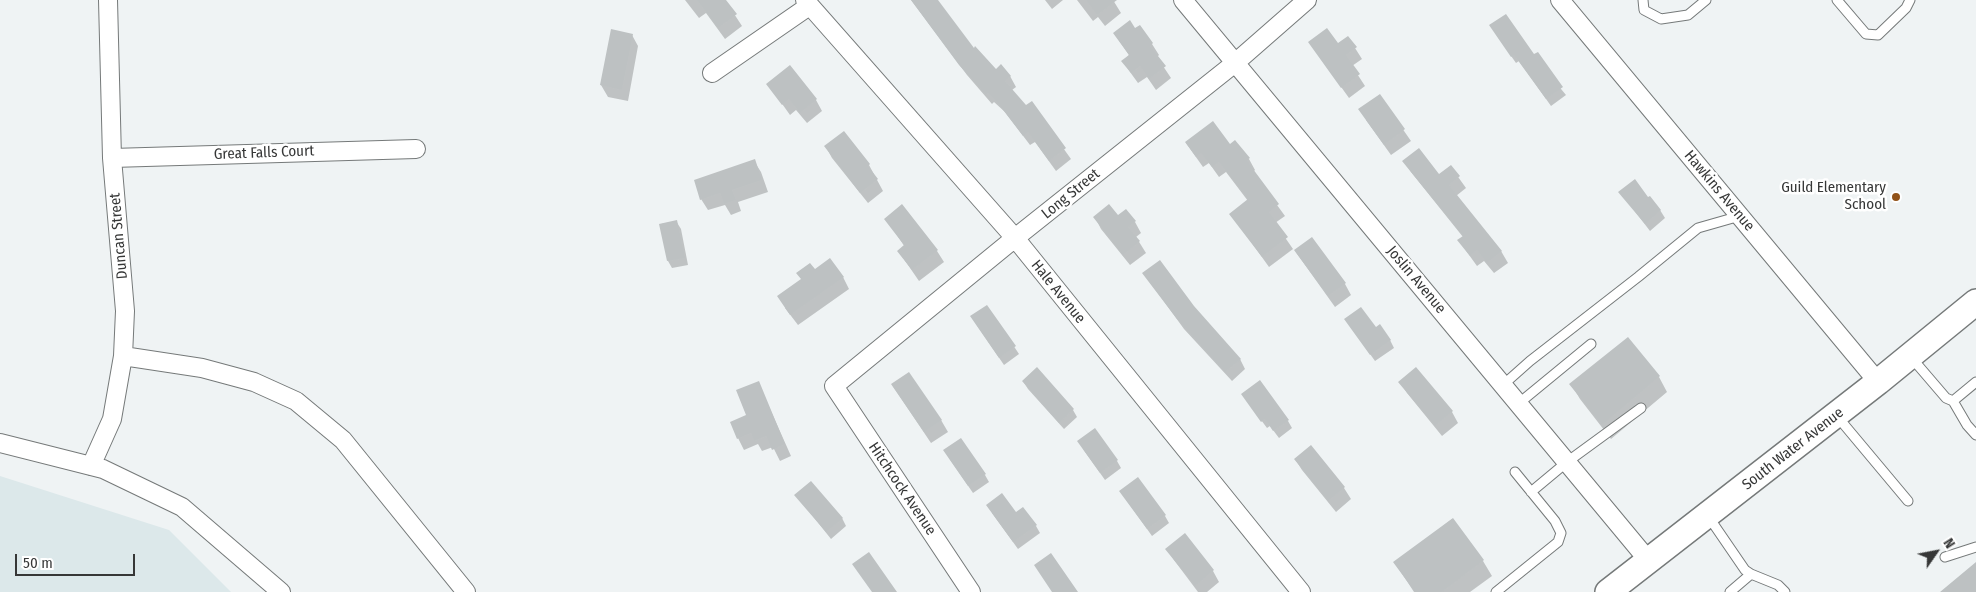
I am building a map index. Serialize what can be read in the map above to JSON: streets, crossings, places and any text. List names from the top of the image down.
{
  "streets": {
    "main road": ["South Water Avenue"],
    "street": [
      "Great Falls Court",
      "Hawkins Avenue",
      "Long Street",
      "Duncan Street",
      "Joslin Avenue",
      "Hale Avenue",
      "Hitchcock Avenue"
    ]
  },
  "crossings": [
    ["Great Falls Court", "Duncan Street"],
    ["Hawkins Avenue", "South Water Avenue"],
    ["Long Street", "Joslin Avenue"],
    ["Long Street", "Hale Avenue"],
    ["Long Street", "Hitchcock Avenue"],
    ["Joslin Avenue", "South Water Avenue"]
  ],
  "places": ["Guild Elementary School"],
  "scale_bar": "50 m",
  "north": "top right"
}
